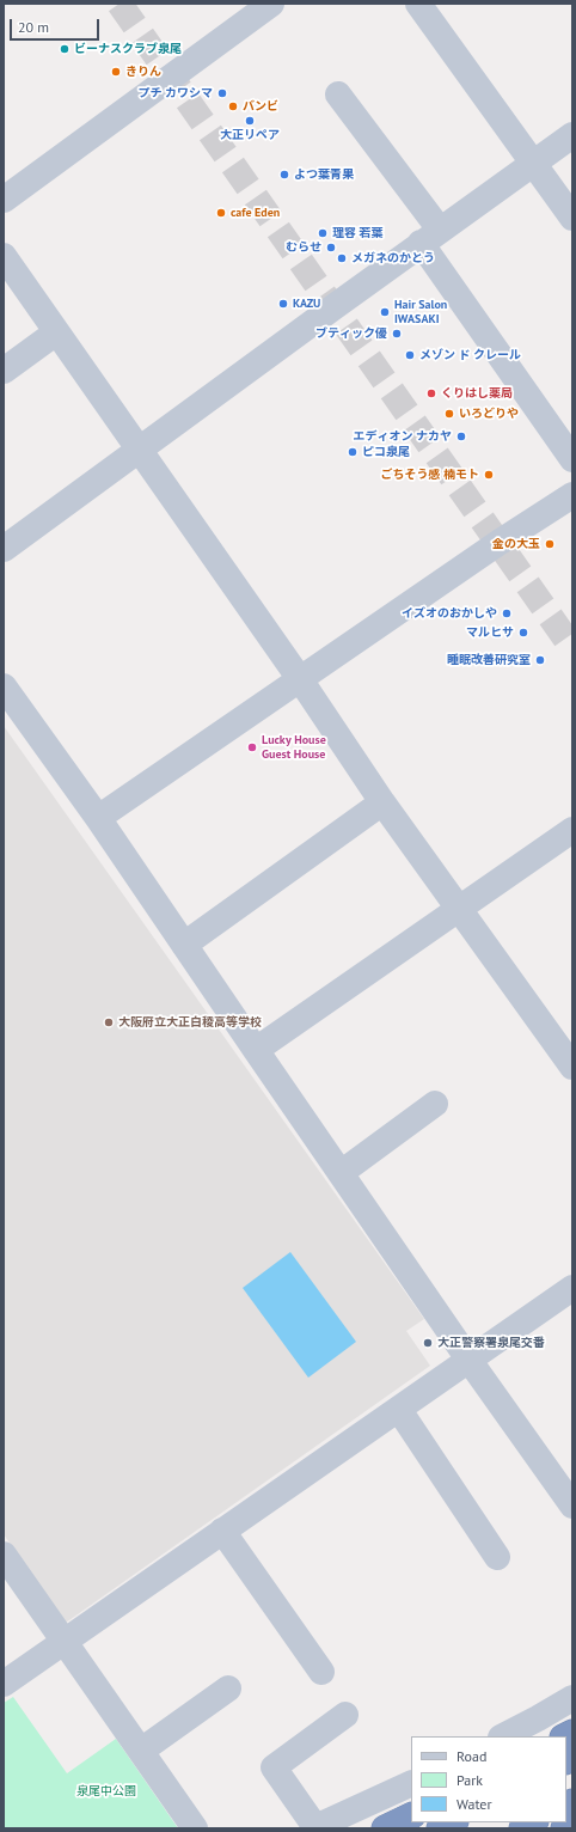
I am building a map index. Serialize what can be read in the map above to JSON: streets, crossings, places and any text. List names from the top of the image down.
{
  "parks": ["泉尾中公園"],
  "places": [
    "ビーナスクラブ泉尾",
    "きりん",
    "プチ カワシマ",
    "バンビ",
    "大正リペア",
    "よつ葉青果",
    "cafe Eden",
    "理容 若葉",
    "むらせ",
    "メガネのかとう",
    "KAZU",
    "Hair Salon IWASAKI",
    "ブティック優",
    "メゾン ド クレール",
    "くりはし薬局",
    "いろどりや",
    "エディオン ナカヤ",
    "ピコ泉尾",
    "ごちそう感 楠モト",
    "金の大玉",
    "イズオのおかしや",
    "マルヒサ",
    "睡眠改善研究室",
    "Lucky House Guest House",
    "大阪府立大正白稜高等学校",
    "大正警察署泉尾交番"
  ],
  "legend": ["Road", "Park", "Water"],
  "scale_bar": "20 m"
}
